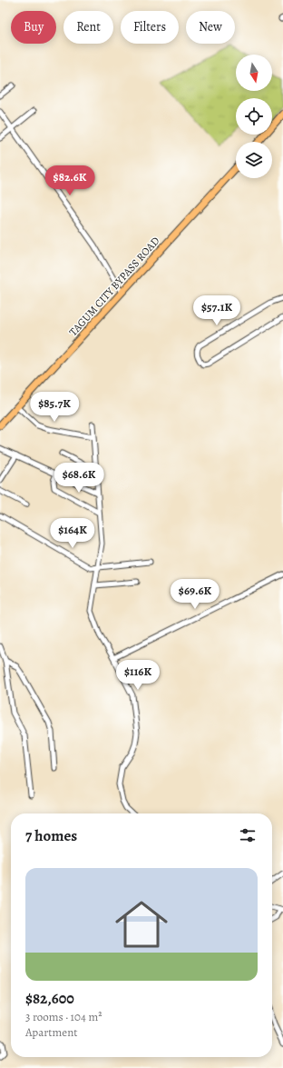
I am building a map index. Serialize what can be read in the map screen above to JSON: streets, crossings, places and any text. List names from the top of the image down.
{
  "streets": {
    "main road": ["TAGUM CITY BYPASS ROAD"]
  },
  "north": "bottom",
  "page": {
    "chip": [
      "Buy",
      "Rent",
      "Filters",
      "New"
    ],
    "price": [
      "$82.6K",
      "$57.1K",
      "$85.7K",
      "$68.6K",
      "$164K",
      "$69.6K",
      "$116K"
    ],
    "heading": "7 homes",
    "list": [
      {
        "name": "$82,600",
        "note": "3 rooms · 104 m² · Apartment"
      }
    ]
  }
}
